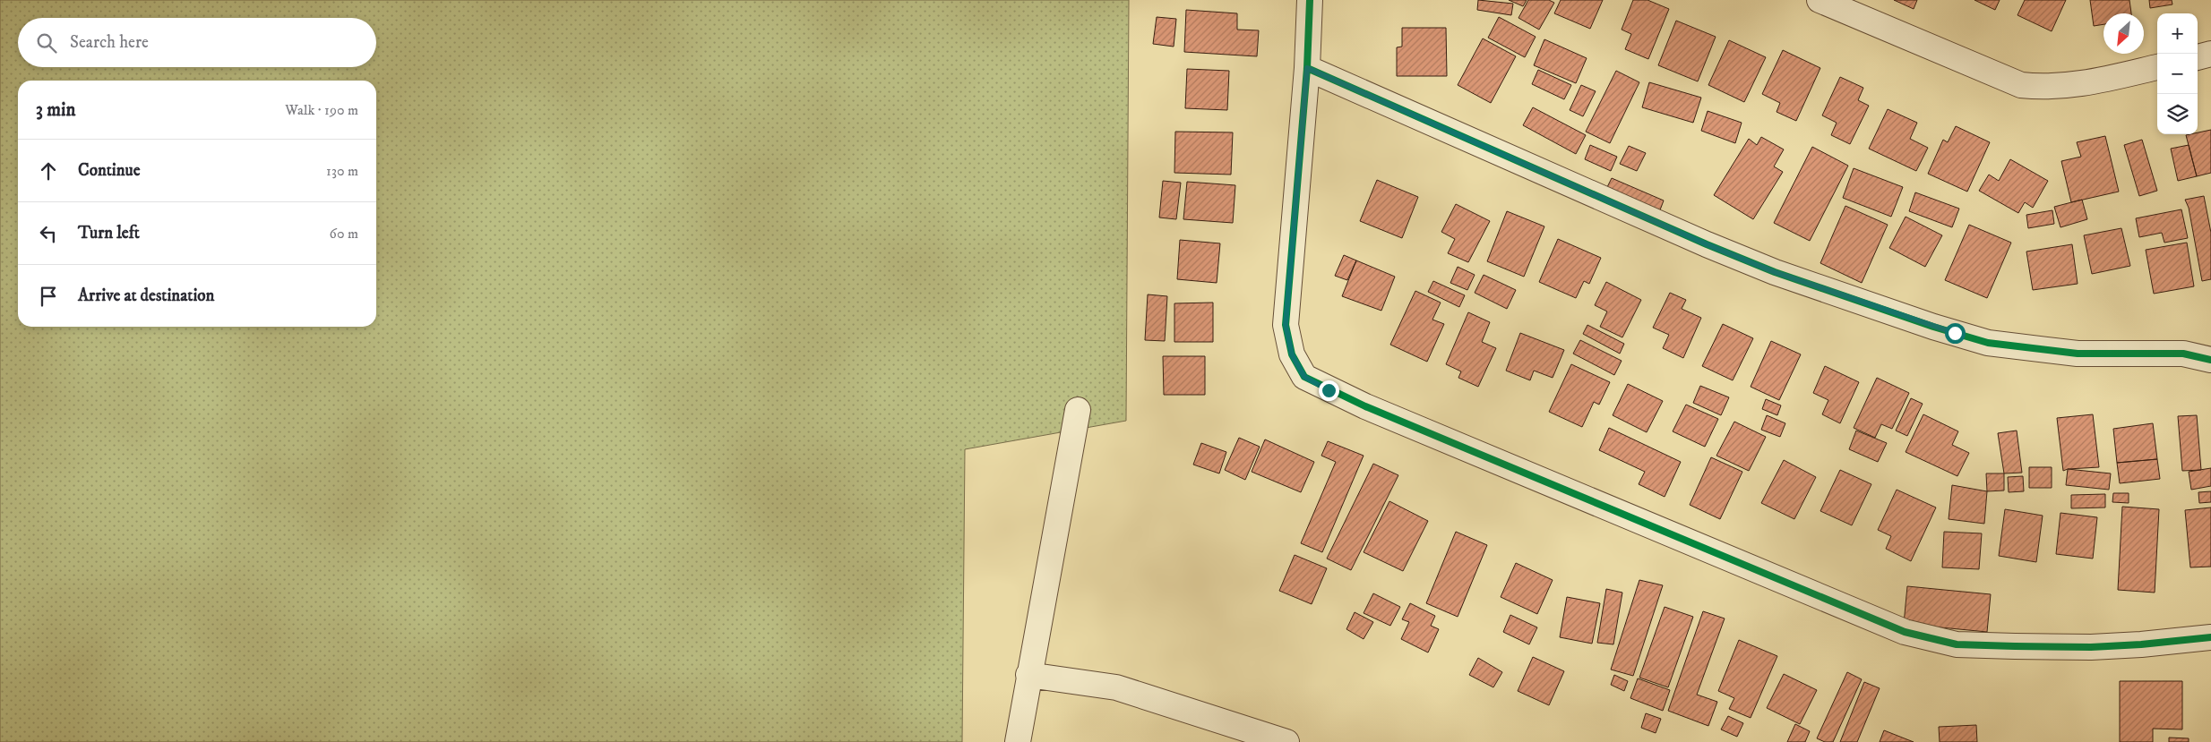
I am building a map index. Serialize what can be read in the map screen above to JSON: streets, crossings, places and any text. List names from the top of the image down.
{
  "north": "bottom left",
  "page": {
    "map_buttons": ["+", "−"],
    "search": "Search here",
    "heading": ["3 min", "Walk · 190 m"],
    "list": [
      ["Continue", "130 m"],
      ["Turn left", "60 m"],
      "Arrive at destination"
    ]
  }
}
